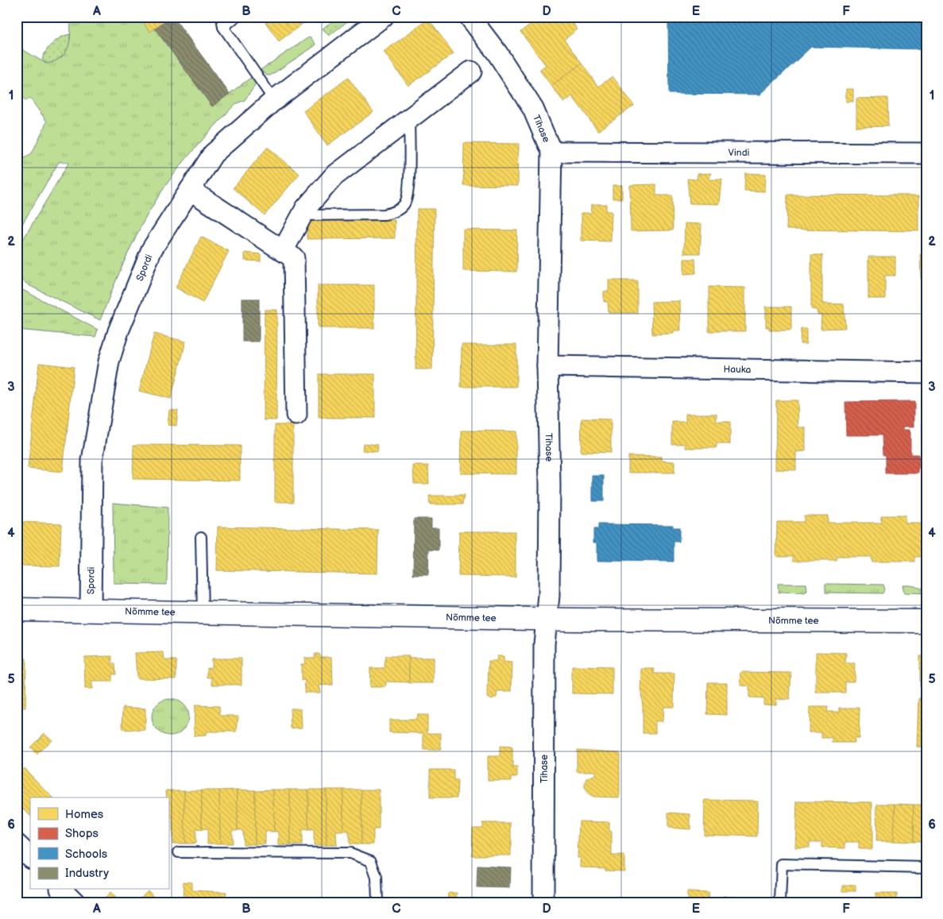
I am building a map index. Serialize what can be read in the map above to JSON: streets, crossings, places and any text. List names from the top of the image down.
{
  "streets": {
    "street": [
      "Tihase",
      "Vindi",
      "Spordi",
      "Hauka",
      "Nõmme tee"
    ]
  },
  "crossings": [
    ["Tihase", "Vindi"],
    ["Tihase", "Hauka"],
    ["Tihase", "Nõmme tee"],
    ["Spordi", "Nõmme tee"]
  ],
  "legend": [
    "Homes",
    "Shops",
    "Schools",
    "Industry"
  ],
  "grid": {
    "columns": [
      "A",
      "B",
      "C",
      "D",
      "E",
      "F"
    ],
    "rows": [
      "1",
      "2",
      "3",
      "4",
      "5",
      "6"
    ]
  }
}
